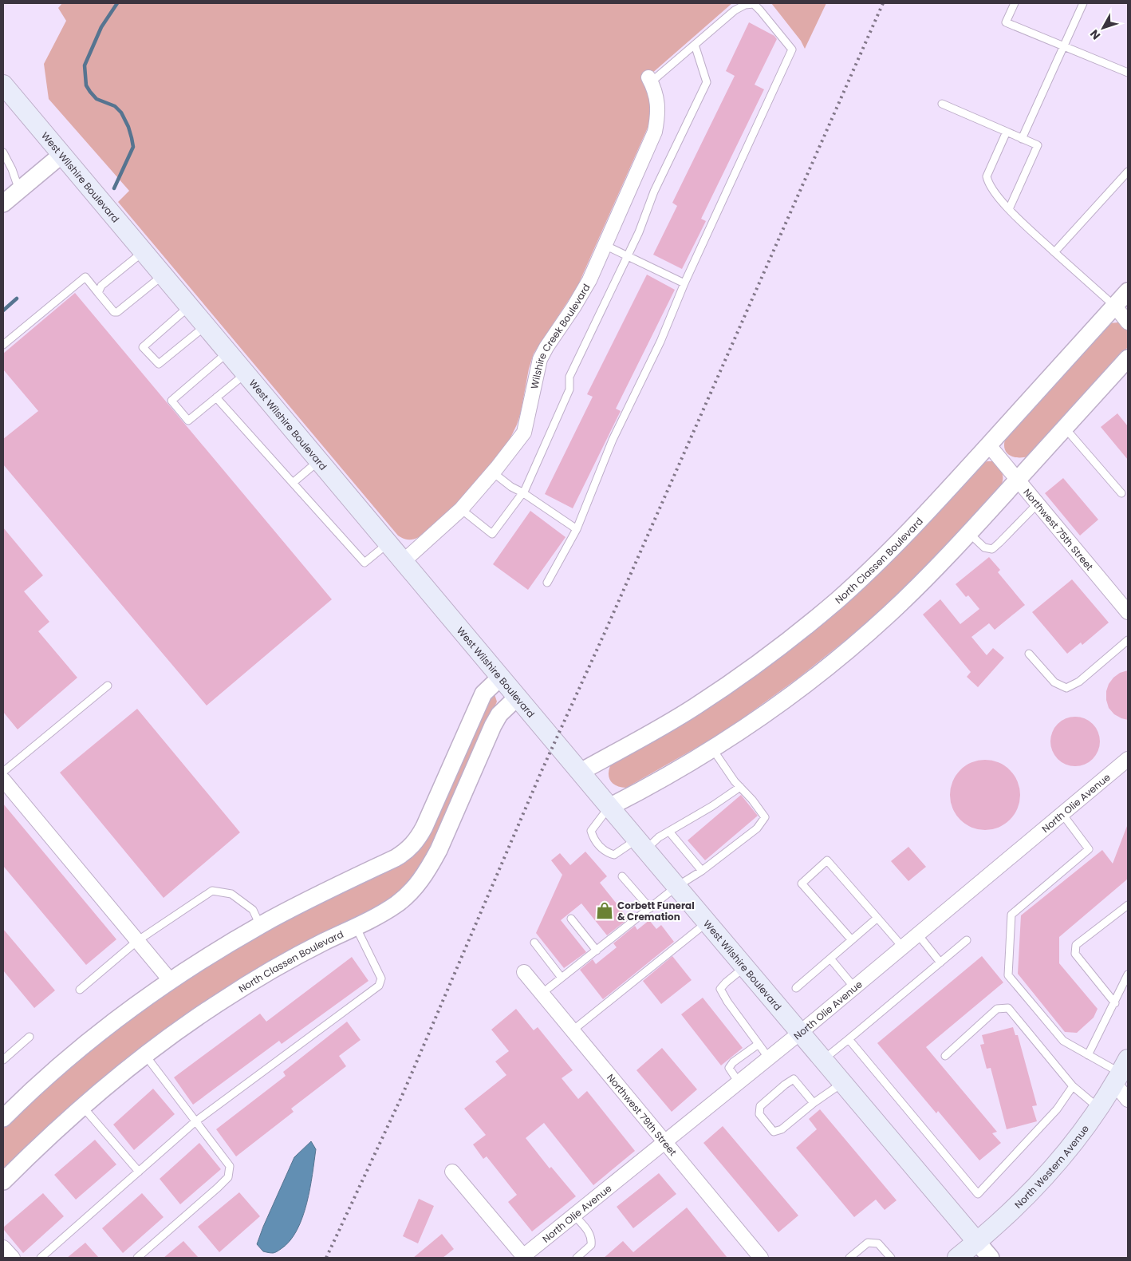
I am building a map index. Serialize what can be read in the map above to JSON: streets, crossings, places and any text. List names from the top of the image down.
{
  "streets": {
    "main road": ["West Wilshire Boulevard", "North Western Avenue"],
    "street": [
      "Wilshire Creek Boulevard",
      "Northwest 75th Street",
      "North Classen Boulevard",
      "North Olie Avenue",
      "Northwest 79th Street"
    ]
  },
  "crossings": [
    ["West Wilshire Boulevard", "Wilshire Creek Boulevard"],
    ["West Wilshire Boulevard", "North Classen Boulevard"],
    ["West Wilshire Boulevard", "North Olie Avenue"],
    ["West Wilshire Boulevard", "North Western Avenue"],
    ["Northwest 75th Street", "North Classen Boulevard"],
    ["North Olie Avenue", "Northwest 79th Street"]
  ],
  "places": {
    "shop": ["Corbett Funeral & Cremation"]
  },
  "north": "bottom left"
}
